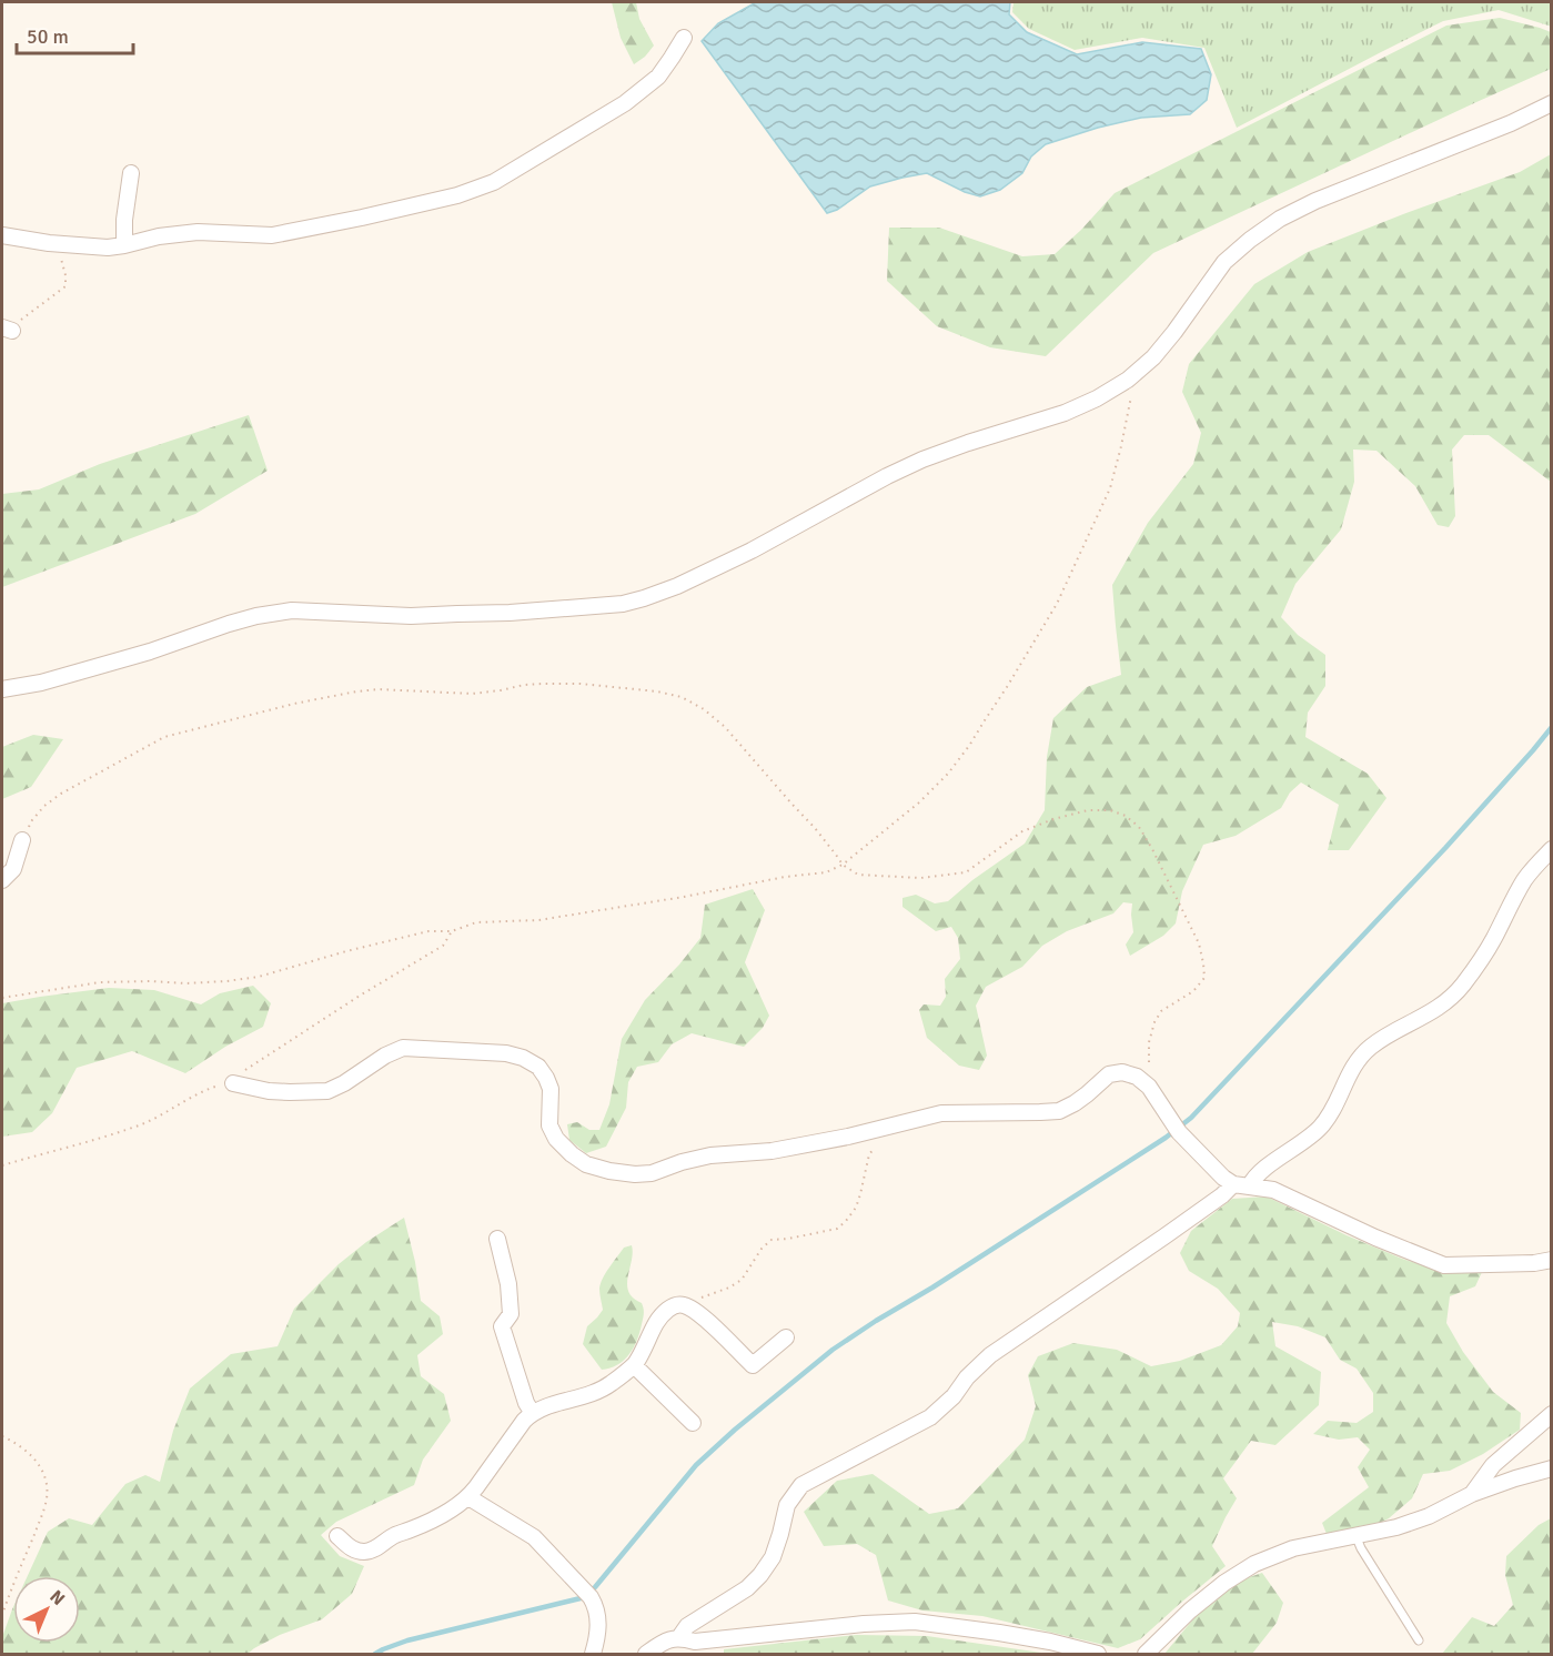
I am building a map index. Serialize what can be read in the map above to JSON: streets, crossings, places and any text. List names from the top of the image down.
{
  "scale_bar": "50 m",
  "north": "top right"
}
